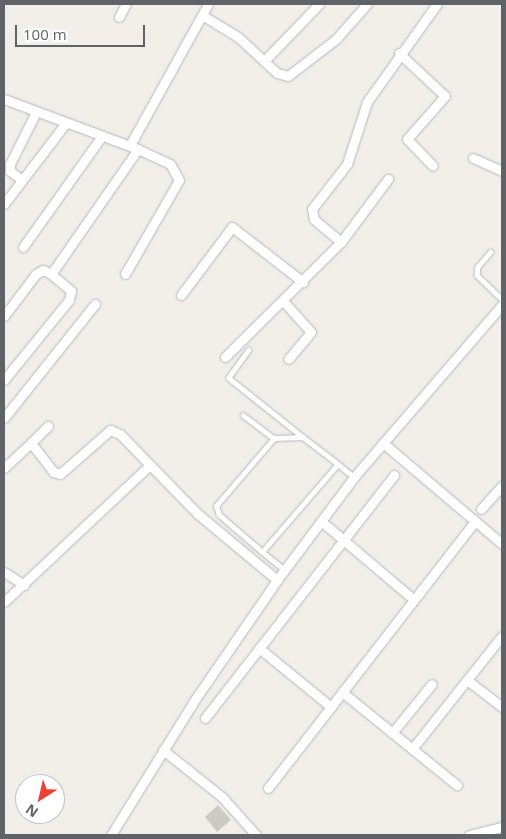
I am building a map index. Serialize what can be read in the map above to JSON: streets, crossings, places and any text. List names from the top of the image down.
{
  "scale_bar": "100 m",
  "north": "bottom left"
}
